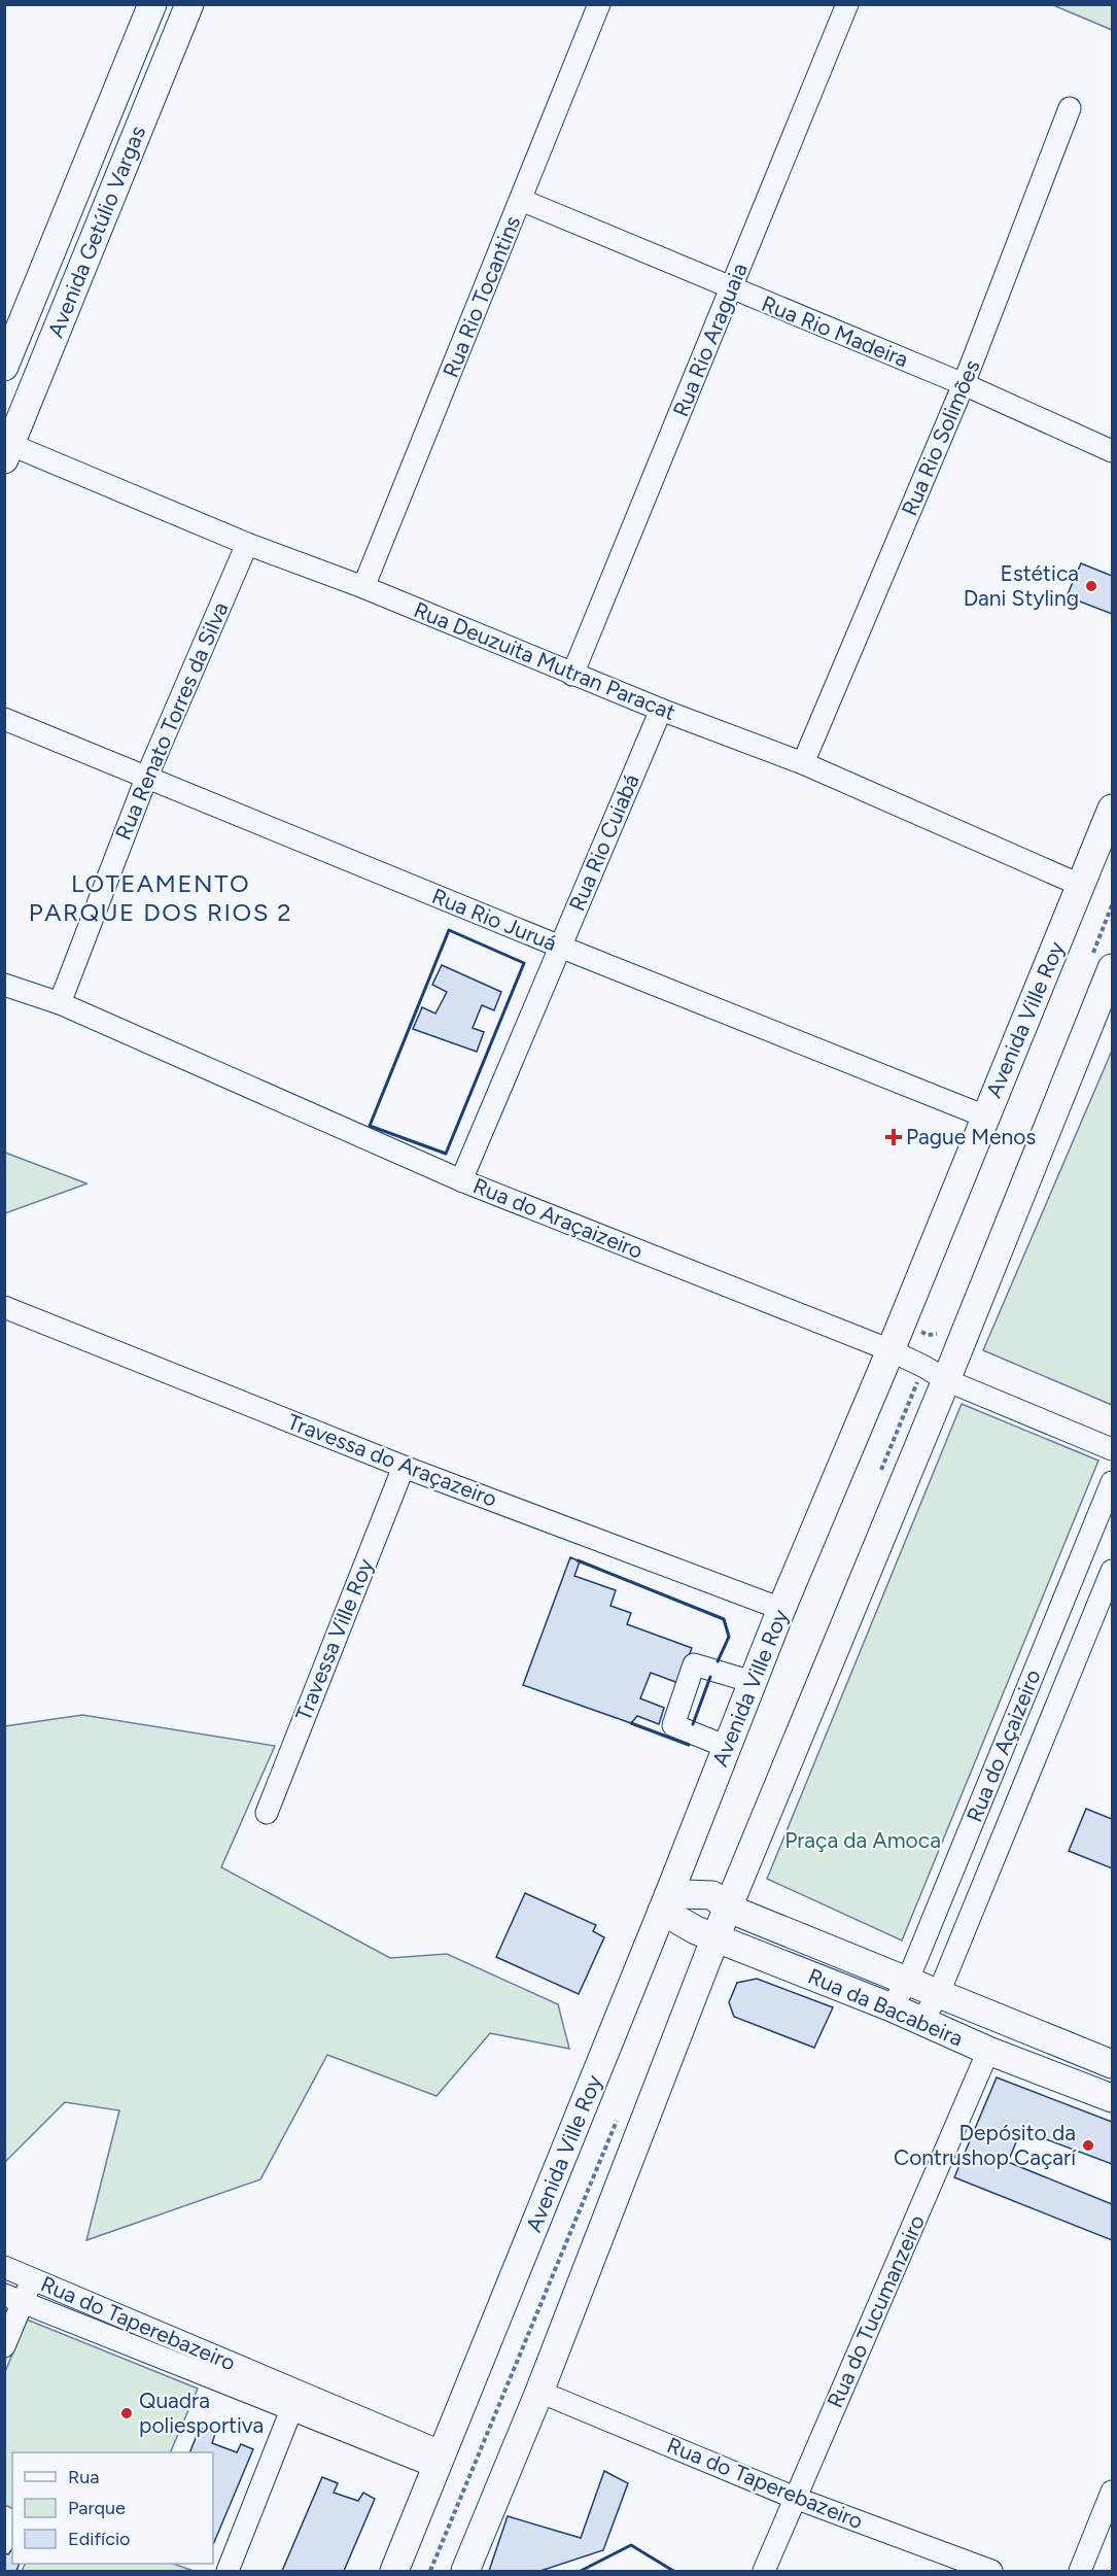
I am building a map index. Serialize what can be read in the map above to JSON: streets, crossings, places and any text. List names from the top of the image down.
{
  "streets": {
    "main road": ["Avenida Getúlio Vargas", "Avenida Ville Roy", "Rua da Bacabeira"],
    "street": [
      "Rua Rio Tocantins",
      "Rua Rio Madeira",
      "Rua Rio Araguaia",
      "Rua Rio Solimões",
      "Rua Deuzuita Mutran Paracat",
      "Rua Renato Torres da Silva",
      "Rua Rio Cuiabá",
      "Rua Rio Juruá",
      "Rua do Araçaizeiro",
      "Travessa do Araçazeiro",
      "Travessa Ville Roy",
      "Rua do Açaizeiro",
      "Rua do Tucumanzeiro",
      "Rua do Taperebazeiro"
    ]
  },
  "crossings": [
    ["Avenida Getúlio Vargas", "Rua Deuzuita Mutran Paracat"],
    ["Rua Rio Tocantins", "Rua Rio Madeira"],
    ["Rua Rio Tocantins", "Rua Deuzuita Mutran Paracat"],
    ["Rua Rio Madeira", "Rua Rio Araguaia"],
    ["Rua Rio Madeira", "Rua Rio Solimões"],
    ["Rua Rio Araguaia", "Rua Deuzuita Mutran Paracat"],
    ["Rua Rio Solimões", "Rua Deuzuita Mutran Paracat"],
    ["Rua Deuzuita Mutran Paracat", "Rua Renato Torres da Silva"],
    ["Rua Deuzuita Mutran Paracat", "Rua Rio Cuiabá"],
    ["Rua Deuzuita Mutran Paracat", "Avenida Ville Roy"],
    ["Rua Renato Torres da Silva", "Rua Rio Juruá"],
    ["Rua Renato Torres da Silva", "Rua do Araçaizeiro"],
    ["Rua Rio Cuiabá", "Rua Rio Juruá"],
    ["Rua Rio Cuiabá", "Rua do Araçaizeiro"],
    ["Rua Rio Juruá", "Avenida Ville Roy"],
    ["Avenida Ville Roy", "Rua do Araçaizeiro"],
    ["Avenida Ville Roy", "Travessa do Araçazeiro"],
    ["Avenida Ville Roy", "Rua da Bacabeira"],
    ["Avenida Ville Roy", "Rua do Taperebazeiro"],
    ["Travessa do Araçazeiro", "Travessa Ville Roy"],
    ["Rua do Açaizeiro", "Rua da Bacabeira"],
    ["Rua da Bacabeira", "Rua do Tucumanzeiro"],
    ["Rua do Tucumanzeiro", "Rua do Taperebazeiro"]
  ],
  "districts": ["LOTEAMENTO PARQUE DOS RIOS 2"],
  "parks": ["Praça da Amoca"],
  "places": {
    "other": ["Estética Dani Styling", "Depósito da Contrushop Caçarí", "Quadra poliesportiva"],
    "health": ["Pague Menos"]
  },
  "legend": ["Rua", "Parque", "Edifício"]
}
